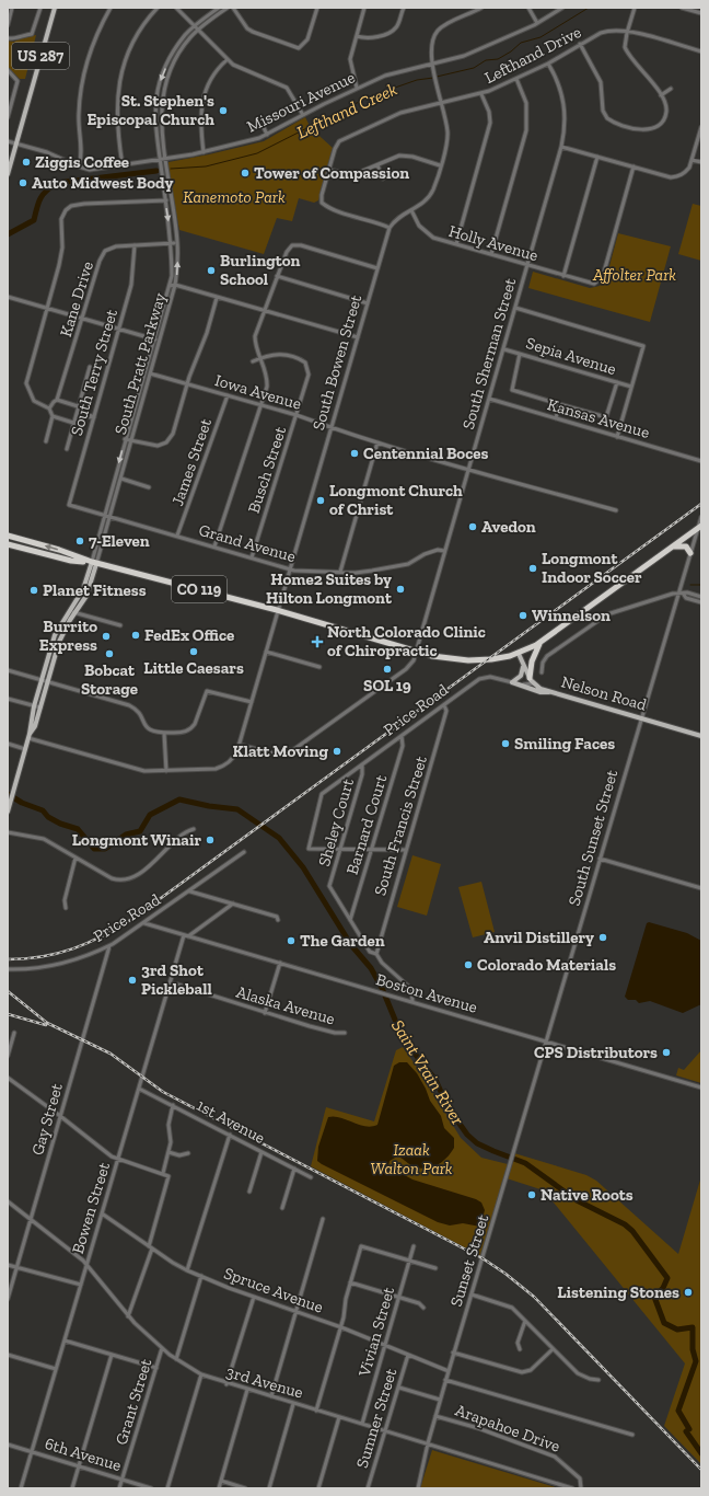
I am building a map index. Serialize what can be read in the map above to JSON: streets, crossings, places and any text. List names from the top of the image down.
{
  "streets": {
    "highway": ["CO 119"],
    "main road": ["US 287", "South Pratt Parkway", "Nelson Road"],
    "street": [
      "Lefthand Drive",
      "Missouri Avenue",
      "Holly Avenue",
      "Kane Drive",
      "South Sherman Street",
      "Sepia Avenue",
      "South Bowen Street",
      "South Terry Street",
      "Iowa Avenue",
      "Kansas Avenue",
      "James Street",
      "Busch Street",
      "Grand Avenue",
      "Price Road",
      "Sheley Court",
      "Barnard Court",
      "South Francis Street",
      "South Sunset Street",
      "Boston Avenue",
      "Alaska Avenue",
      "Gay Street",
      "1st Avenue",
      "Bowen Street",
      "Sunset Street",
      "Spruce Avenue",
      "Vivian Street",
      "3rd Avenue",
      "Grant Street",
      "Sumner Street",
      "Arapahoe Drive",
      "6th Avenue"
    ]
  },
  "crossings": [
    ["Lefthand Drive", "South Sherman Street"],
    ["Lefthand Drive", "South Bowen Street"],
    ["US 287", "Missouri Avenue"],
    ["Missouri Avenue", "South Pratt Parkway"],
    ["Holly Avenue", "South Sherman Street"],
    ["Kane Drive", "South Pratt Parkway"],
    ["Kane Drive", "South Terry Street"],
    ["South Sherman Street", "Sepia Avenue"],
    ["South Sherman Street", "South Bowen Street"],
    ["South Sherman Street", "Iowa Avenue"],
    ["South Sherman Street", "Kansas Avenue"],
    ["South Sherman Street", "Grand Avenue"],
    ["South Sherman Street", "CO 119"],
    ["South Bowen Street", "Iowa Avenue"],
    ["South Bowen Street", "Grand Avenue"],
    ["South Bowen Street", "CO 119"],
    ["South Pratt Parkway", "Iowa Avenue"],
    ["South Pratt Parkway", "Grand Avenue"],
    ["South Pratt Parkway", "CO 119"],
    ["South Terry Street", "Grand Avenue"],
    ["Iowa Avenue", "James Street"],
    ["Iowa Avenue", "Busch Street"],
    ["James Street", "Grand Avenue"],
    ["Busch Street", "Grand Avenue"],
    ["CO 119", "Nelson Road"],
    ["CO 119", "South Sunset Street"],
    ["Nelson Road", "Price Road"],
    ["Nelson Road", "South Sunset Street"],
    ["Price Road", "Sheley Court"],
    ["Price Road", "Barnard Court"],
    ["Price Road", "South Francis Street"],
    ["Price Road", "Boston Avenue"],
    ["Price Road", "Gay Street"],
    ["Sheley Court", "Barnard Court"],
    ["South Sunset Street", "Boston Avenue"],
    ["South Sunset Street", "Sunset Street"],
    ["Boston Avenue", "Bowen Street"],
    ["Boston Avenue", "Sunset Street"],
    ["Alaska Avenue", "Bowen Street"],
    ["Gay Street", "3rd Avenue"],
    ["1st Avenue", "Bowen Street"],
    ["Bowen Street", "Spruce Avenue"],
    ["Bowen Street", "3rd Avenue"],
    ["Bowen Street", "6th Avenue"],
    ["Sunset Street", "Spruce Avenue"],
    ["Sunset Street", "3rd Avenue"],
    ["Sunset Street", "Arapahoe Drive"],
    ["Spruce Avenue", "Vivian Street"],
    ["Spruce Avenue", "Grant Street"],
    ["Spruce Avenue", "Sumner Street"],
    ["Vivian Street", "3rd Avenue"],
    ["3rd Avenue", "Grant Street"],
    ["3rd Avenue", "Sumner Street"],
    ["Grant Street", "6th Avenue"]
  ],
  "water": ["Lefthand Creek", "Saint Vrain River"],
  "parks": ["Kanemoto Park", "Affolter Park", "Izaak Walton Park"],
  "places": {
    "other": [
      "St. Stephen's Episcopal Church",
      "Ziggis Coffee",
      "Tower of Compassion",
      "Auto Midwest Body",
      "Burlington School",
      "Centennial Boces",
      "Longmont Church of Christ",
      "Avedon",
      "7-Eleven",
      "Longmont Indoor Soccer",
      "Home2 Suites by Hilton Longmont",
      "Planet Fitness",
      "Winnelson",
      "FedEx Office",
      "Burrito Express",
      "Little Caesars",
      "Bobcat Storage",
      "SOL 19",
      "Smiling Faces",
      "Klatt Moving",
      "Longmont Winair",
      "Anvil Distillery",
      "The Garden",
      "Colorado Materials",
      "3rd Shot Pickleball",
      "CPS Distributors",
      "Native Roots",
      "Listening Stones"
    ],
    "health": ["North Colorado Clinic of Chiropractic"]
  }
}
